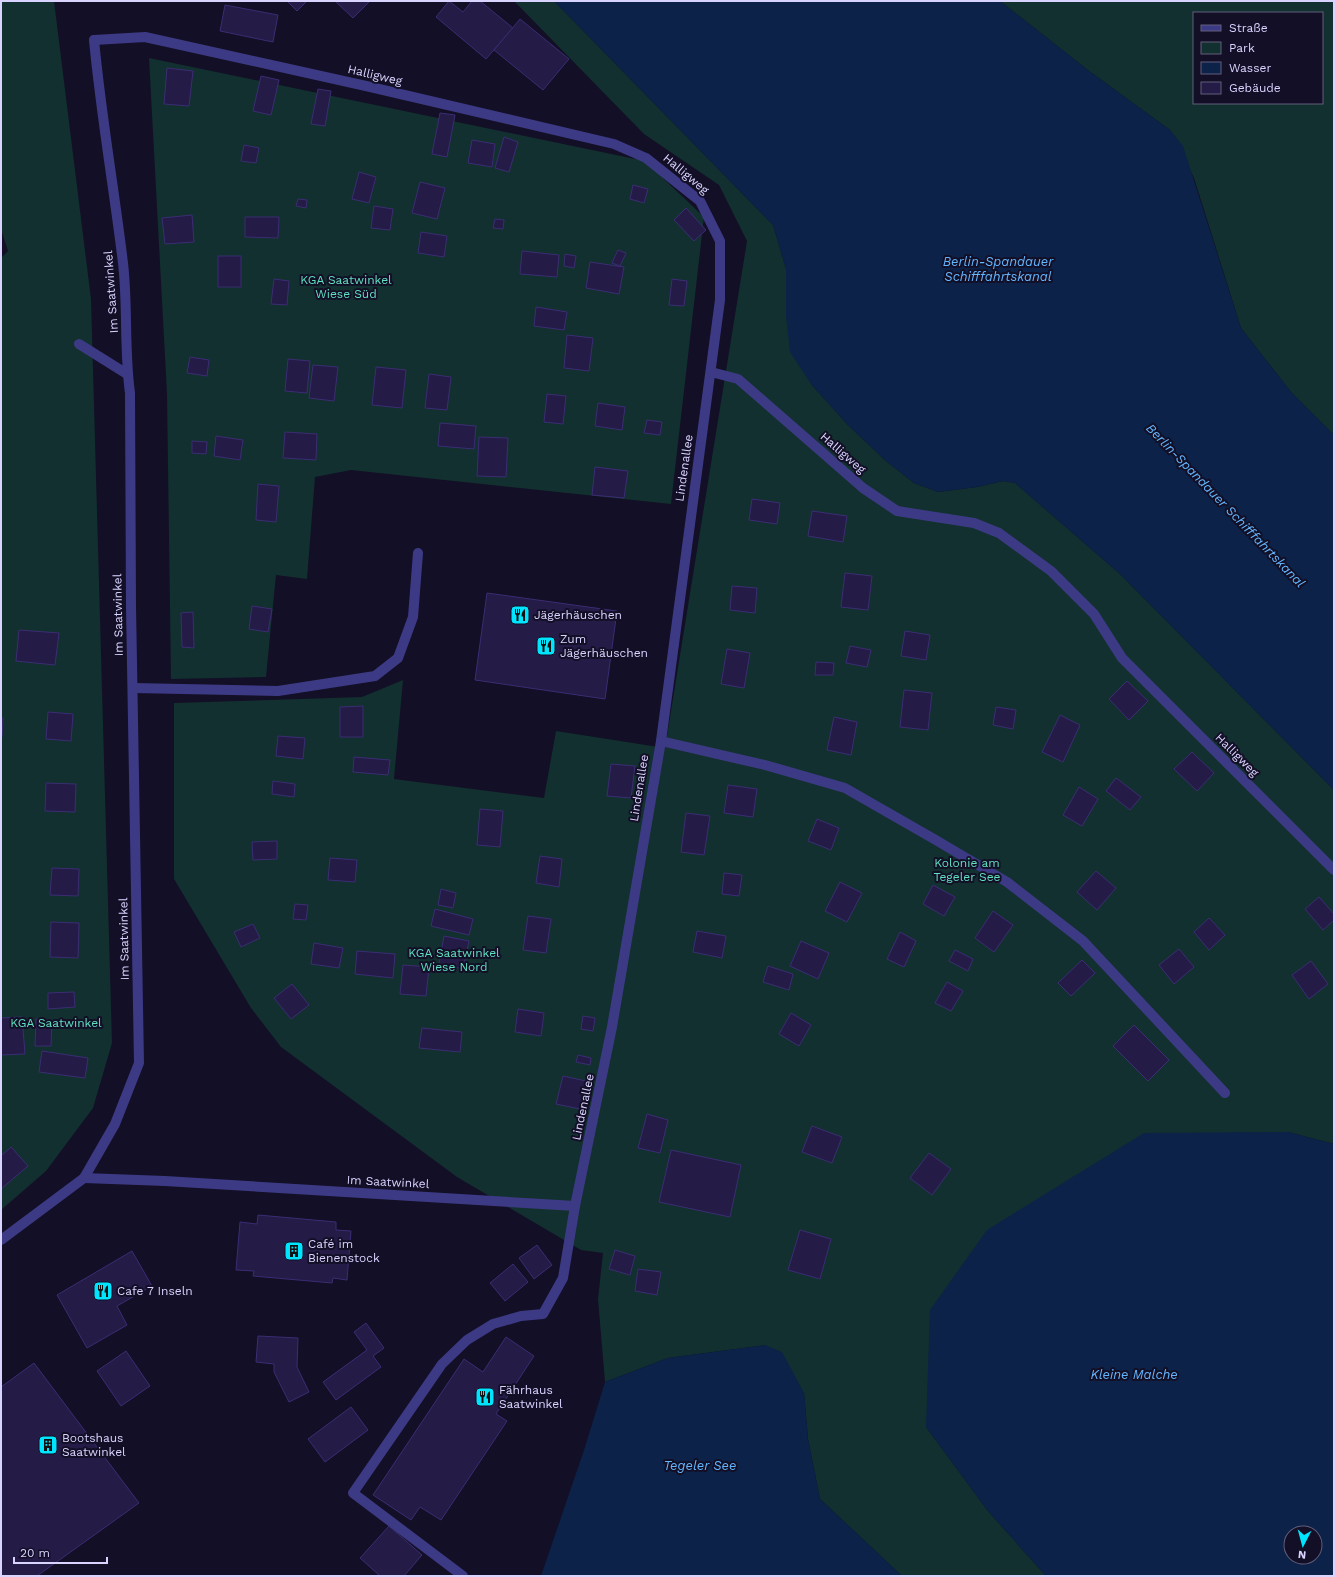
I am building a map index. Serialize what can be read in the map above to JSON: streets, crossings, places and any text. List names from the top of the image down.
{
  "streets": {
    "street": ["Halligweg", "Im Saatwinkel", "Lindenallee"]
  },
  "crossings": [
    ["Halligweg", "Im Saatwinkel"],
    ["Halligweg", "Lindenallee"],
    ["Im Saatwinkel", "Lindenallee"]
  ],
  "water": ["Berlin-Spandauer Schifffahrtskanal", "Kleine Malche", "Tegeler See"],
  "parks": [
    "KGA Saatwinkel Wiese Süd",
    "Kolonie am Tegeler See",
    "KGA Saatwinkel Wiese Nord",
    "KGA Saatwinkel"
  ],
  "places": {
    "restaurant": [
      "Jägerhäuschen",
      "Zum Jägerhäuschen",
      "Cafe 7 Inseln",
      "Fährhaus Saatwinkel"
    ],
    "building": ["Café im Bienenstock", "Bootshaus Saatwinkel"]
  },
  "legend": [
    "Straße",
    "Park",
    "Wasser",
    "Gebäude"
  ],
  "scale_bar": "20 m",
  "north": "bottom"
}
